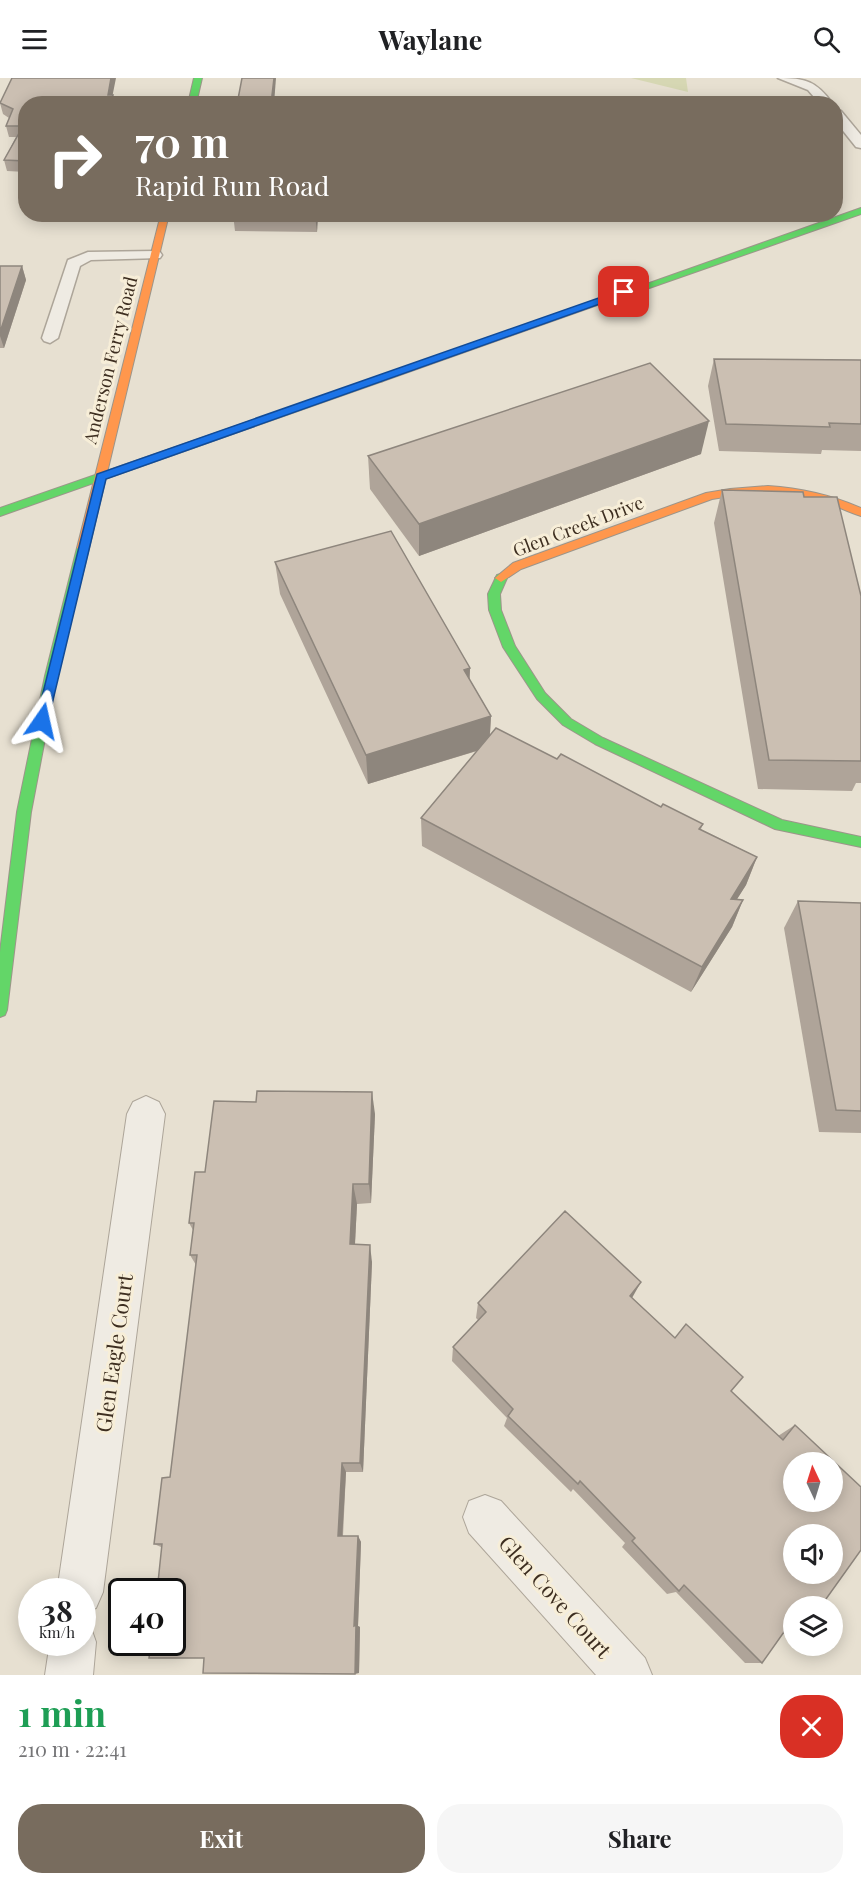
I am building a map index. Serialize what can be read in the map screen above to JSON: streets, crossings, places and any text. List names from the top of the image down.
{
  "streets": {
    "street": [
      "Anderson Ferry Road",
      "Glen Creek Drive",
      "Glen Eagle Court",
      "Glen Cove Court"
    ]
  },
  "north": "top",
  "page": {
    "header": "Waylane",
    "turn": ["70 m", "Rapid Run Road"],
    "speed": "38 km/h",
    "limit": "40",
    "heading": ["1 min", "210 m · 22:41"],
    "buttons": ["Exit", "Share"]
  }
}
